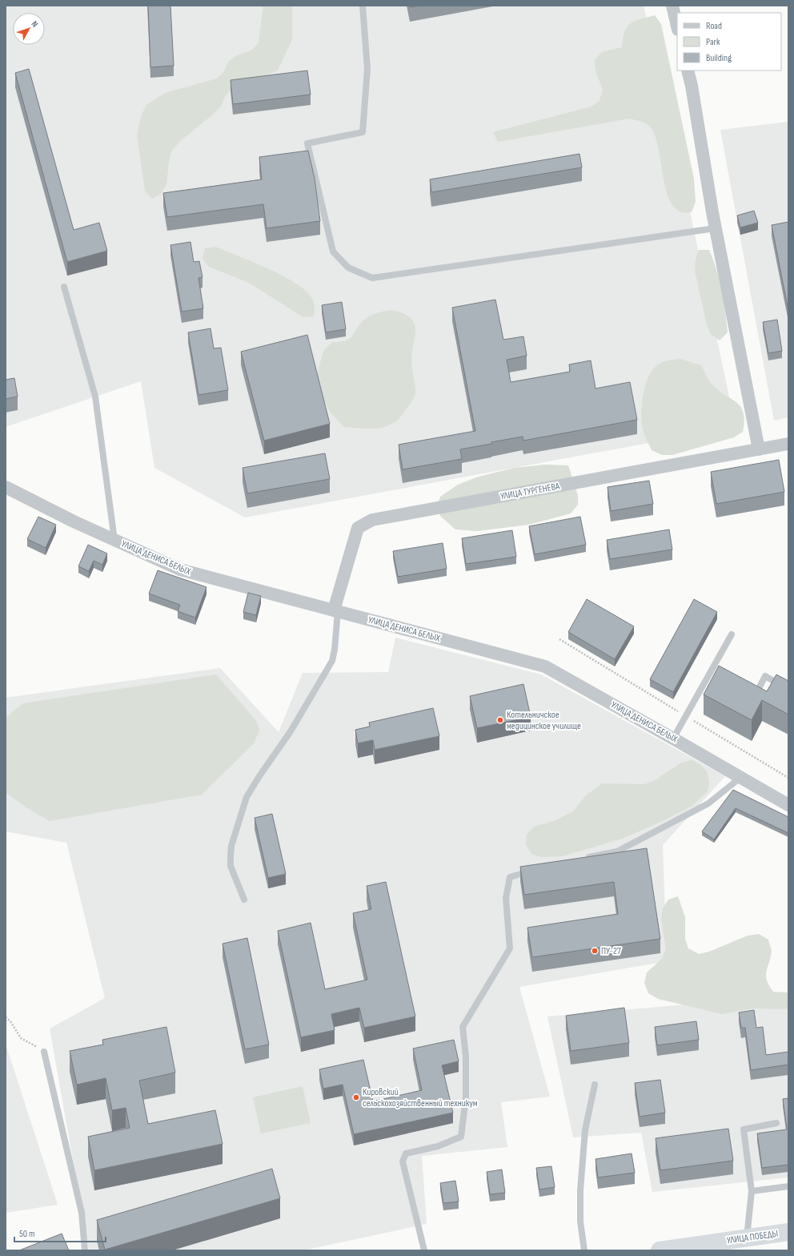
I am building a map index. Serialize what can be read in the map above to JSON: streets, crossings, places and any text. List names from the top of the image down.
{
  "streets": {
    "highway": ["УЛИЦА ПОБЕДЫ"],
    "street": ["УЛИЦА ТУРГЕНЕВА", "УЛИЦА ДЕНИСА БЕЛЫХ"]
  },
  "crossings": [
    ["УЛИЦА ТУРГЕНЕВА", "УЛИЦА ДЕНИСА БЕЛЫХ"]
  ],
  "places": ["Котельничское медицинское училище", "ПУ-27", "Кировский сельскохозяйственный техникум"],
  "legend": ["Road", "Park", "Building"],
  "scale_bar": "50 m",
  "north": "top right"
}
